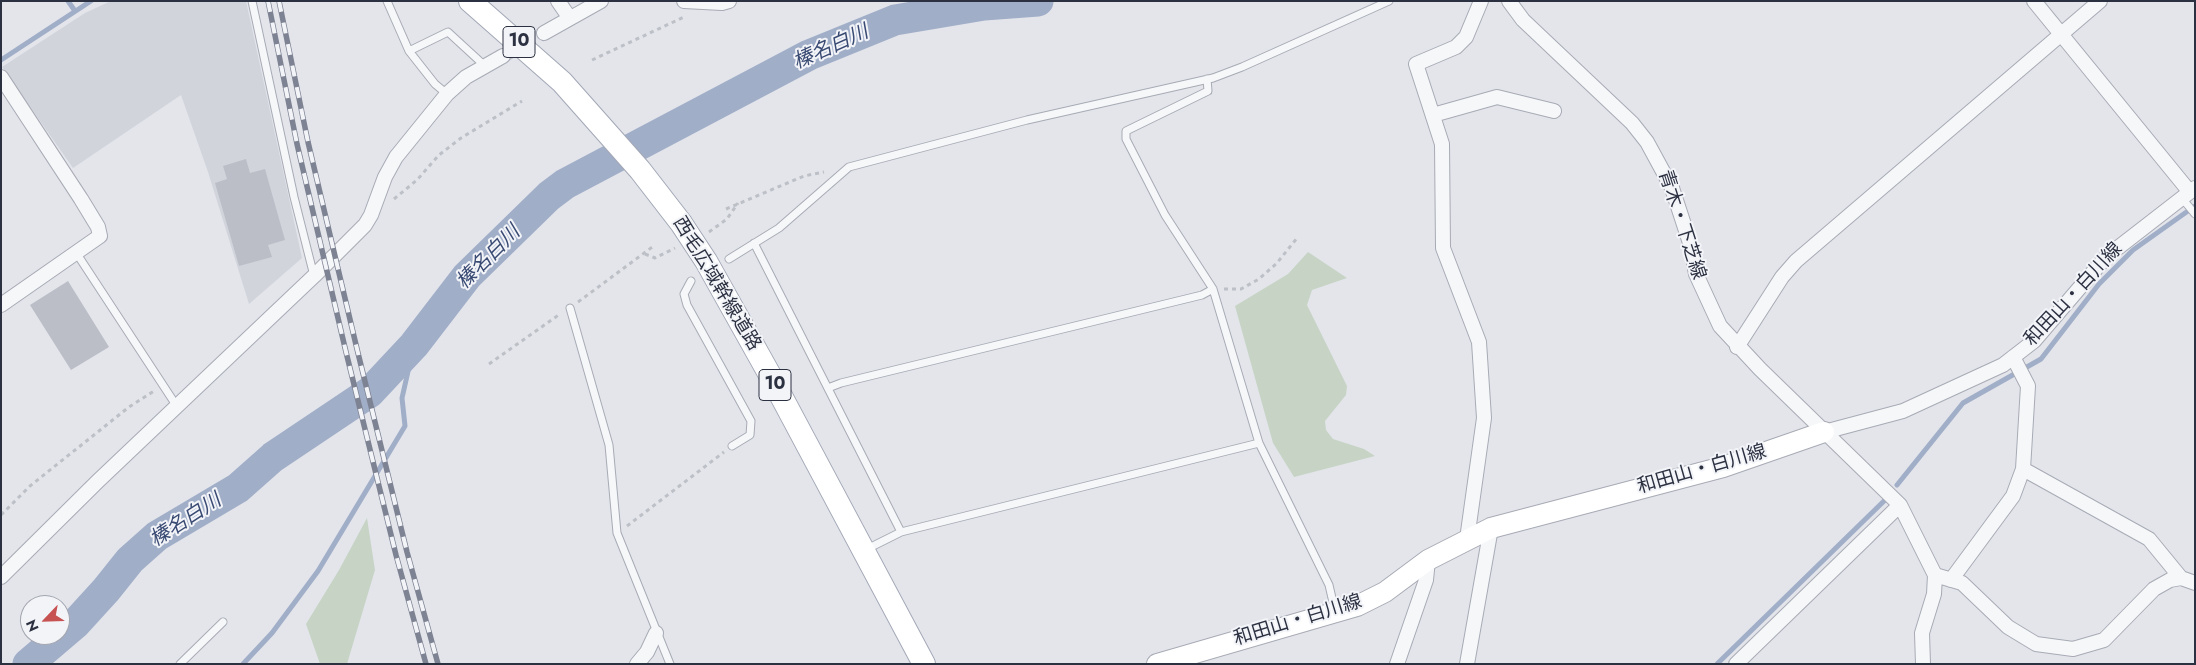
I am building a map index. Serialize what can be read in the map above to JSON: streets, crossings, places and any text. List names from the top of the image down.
{
  "streets": {
    "main road": ["10", "西毛広域幹線道路"],
    "street": ["青木・下芝線", "和田山・白川線"]
  },
  "crossings": [
    ["青木・下芝線", "和田山・白川線"]
  ],
  "water": ["榛名白川"],
  "north": "bottom left"
}
